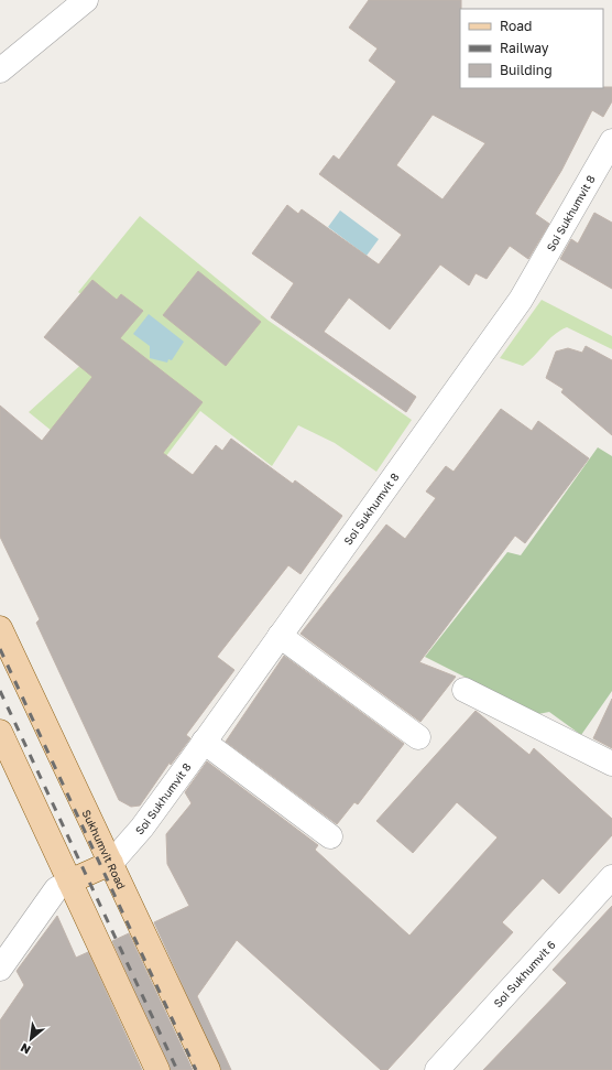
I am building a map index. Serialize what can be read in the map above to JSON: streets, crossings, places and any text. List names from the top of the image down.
{
  "streets": {
    "main road": ["Sukhumvit Road"],
    "street": ["Soi Sukhumvit 8", "Soi Sukhumvit 6"]
  },
  "crossings": [
    ["Soi Sukhumvit 8", "Sukhumvit Road"]
  ],
  "legend": ["Road", "Railway", "Building"],
  "north": "bottom left"
}
